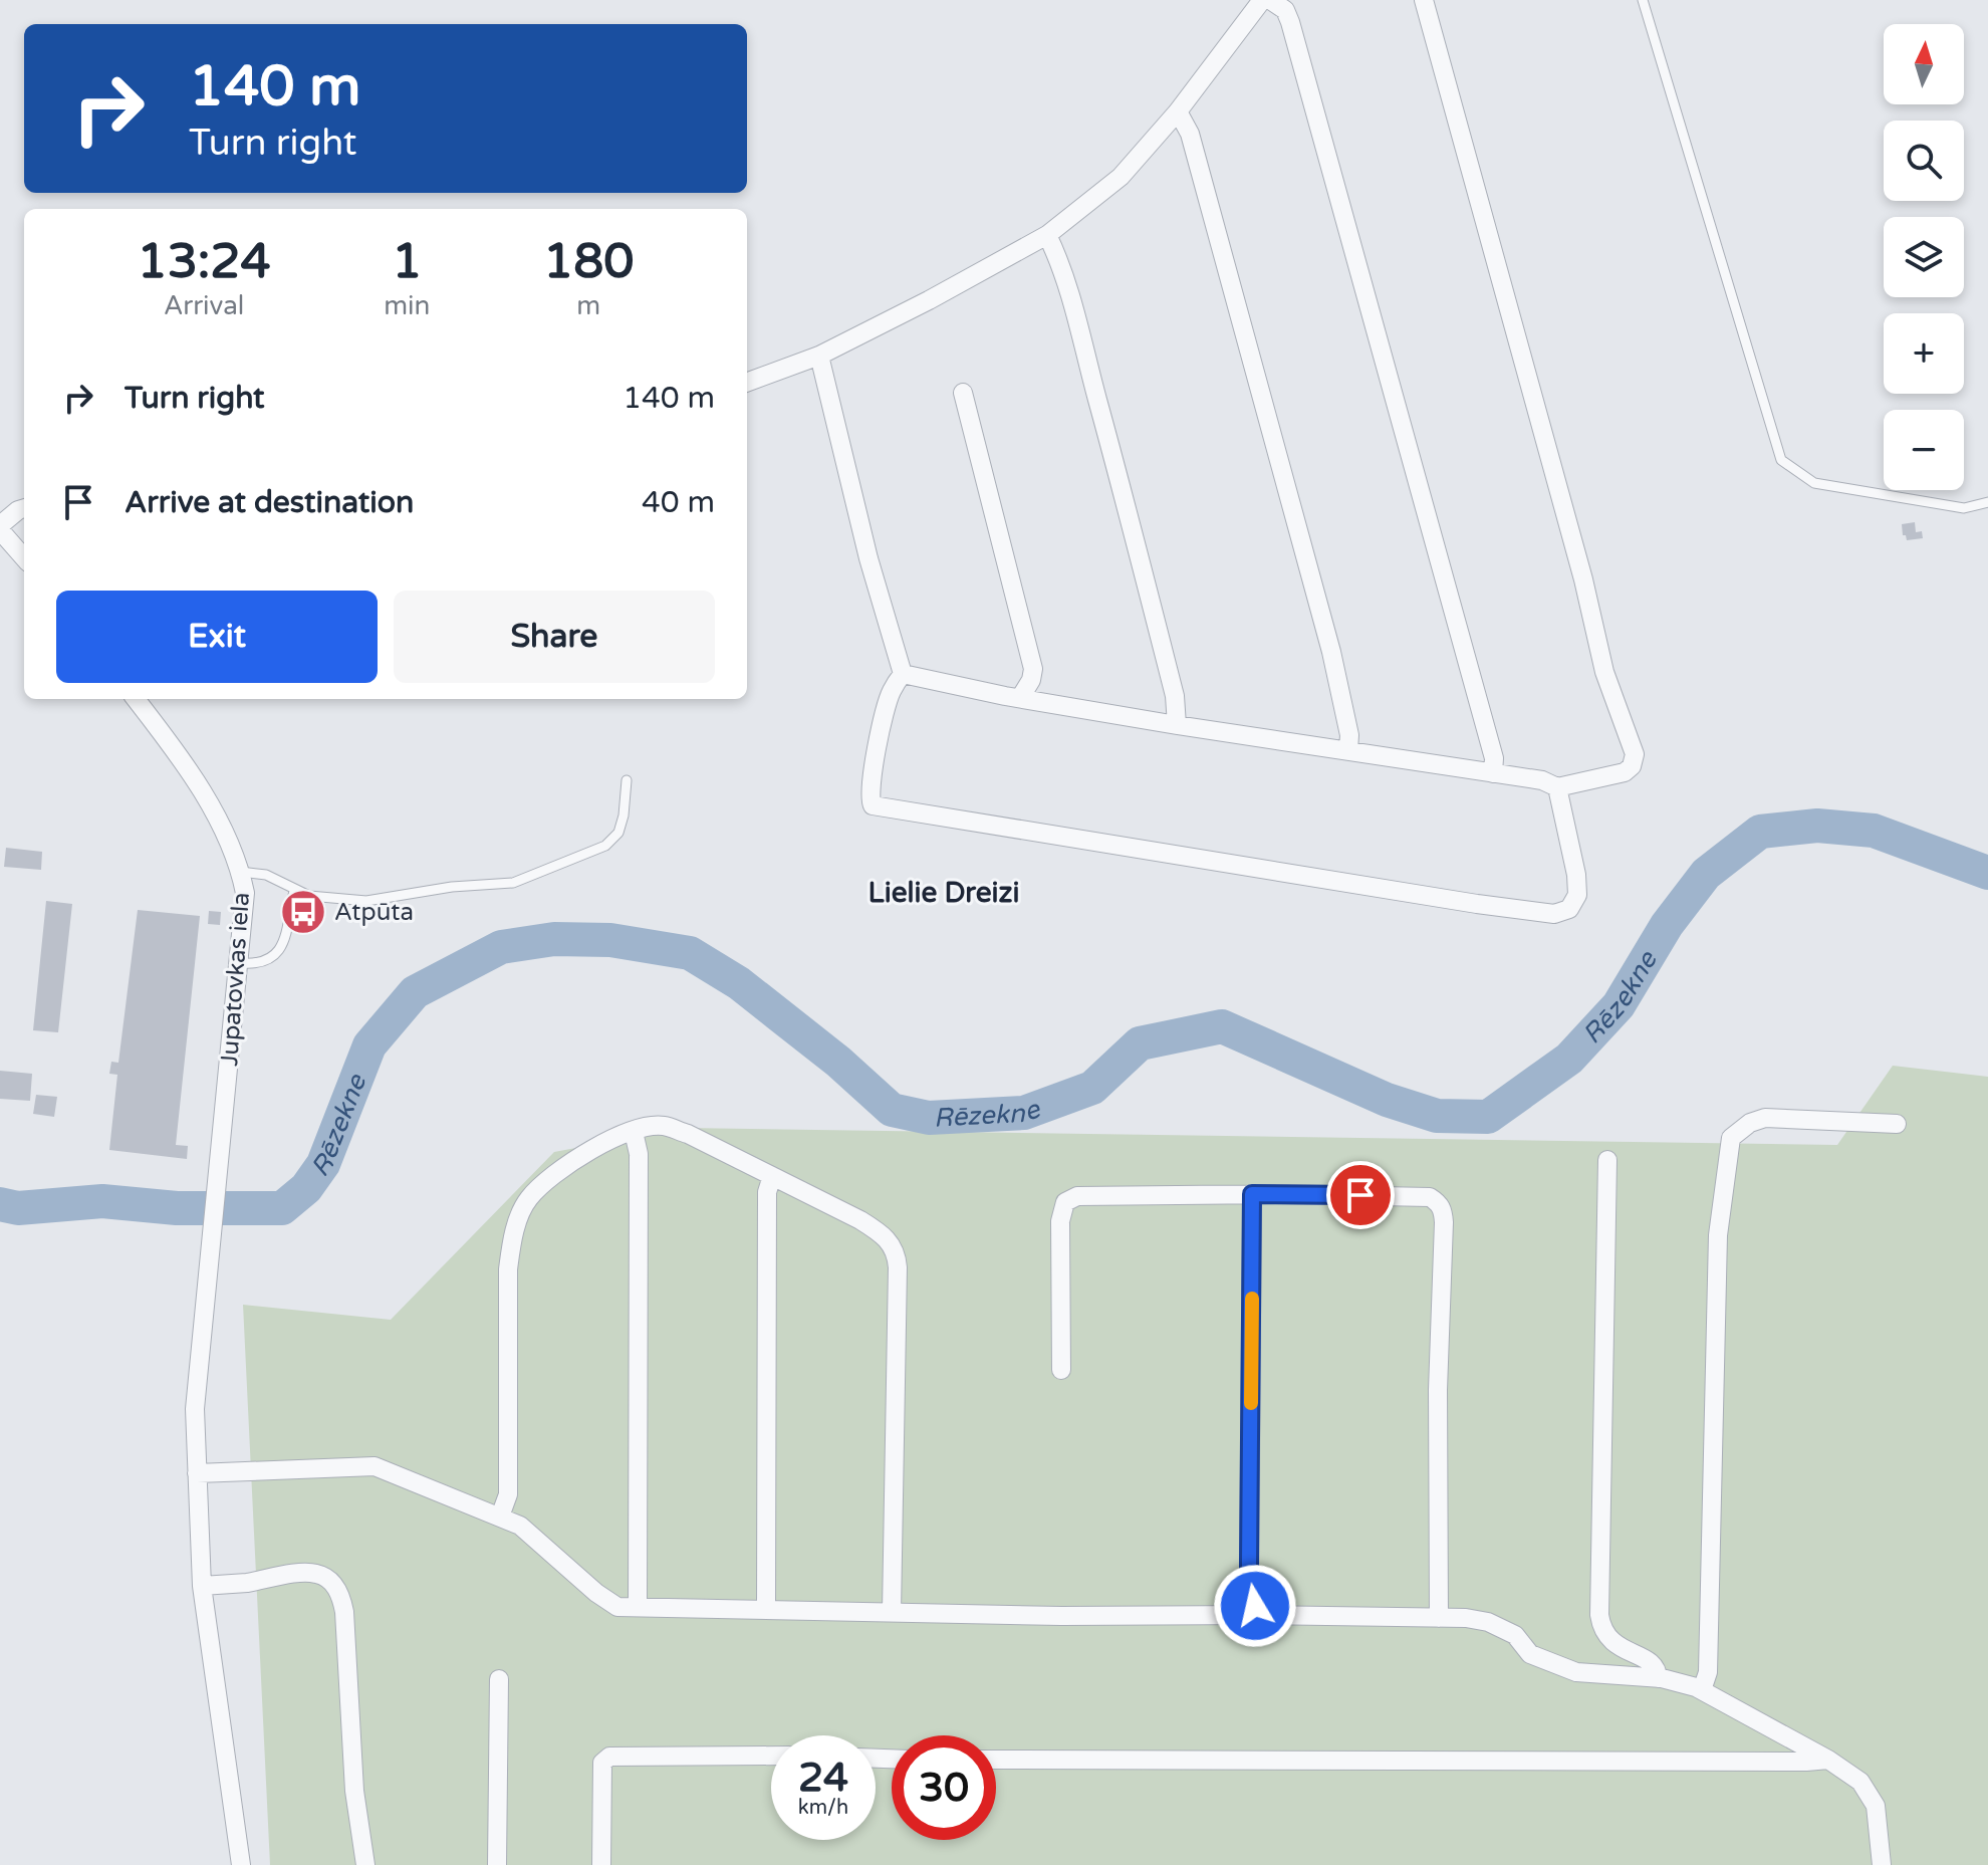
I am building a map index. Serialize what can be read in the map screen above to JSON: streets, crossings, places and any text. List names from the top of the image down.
{
  "streets": {
    "street": ["Jupatovkas iela"]
  },
  "districts": ["Lielie Dreizi"],
  "water": ["Rēzekne"],
  "places": {
    "bus stop": ["Atpūta"]
  },
  "north": "top",
  "page": {
    "map_buttons": ["+", "−"],
    "turn": ["140 m", "Turn right"],
    "eta": [
      "13:24",
      "Arrival",
      "1",
      "min",
      "180",
      "m"
    ],
    "list": [
      {
        "name": "Turn right",
        "value": "140 m"
      },
      {
        "name": "Arrive at destination",
        "value": "40 m"
      }
    ],
    "buttons": ["Exit", "Share"],
    "speed": "24 km/h",
    "limit": "30"
  }
}
